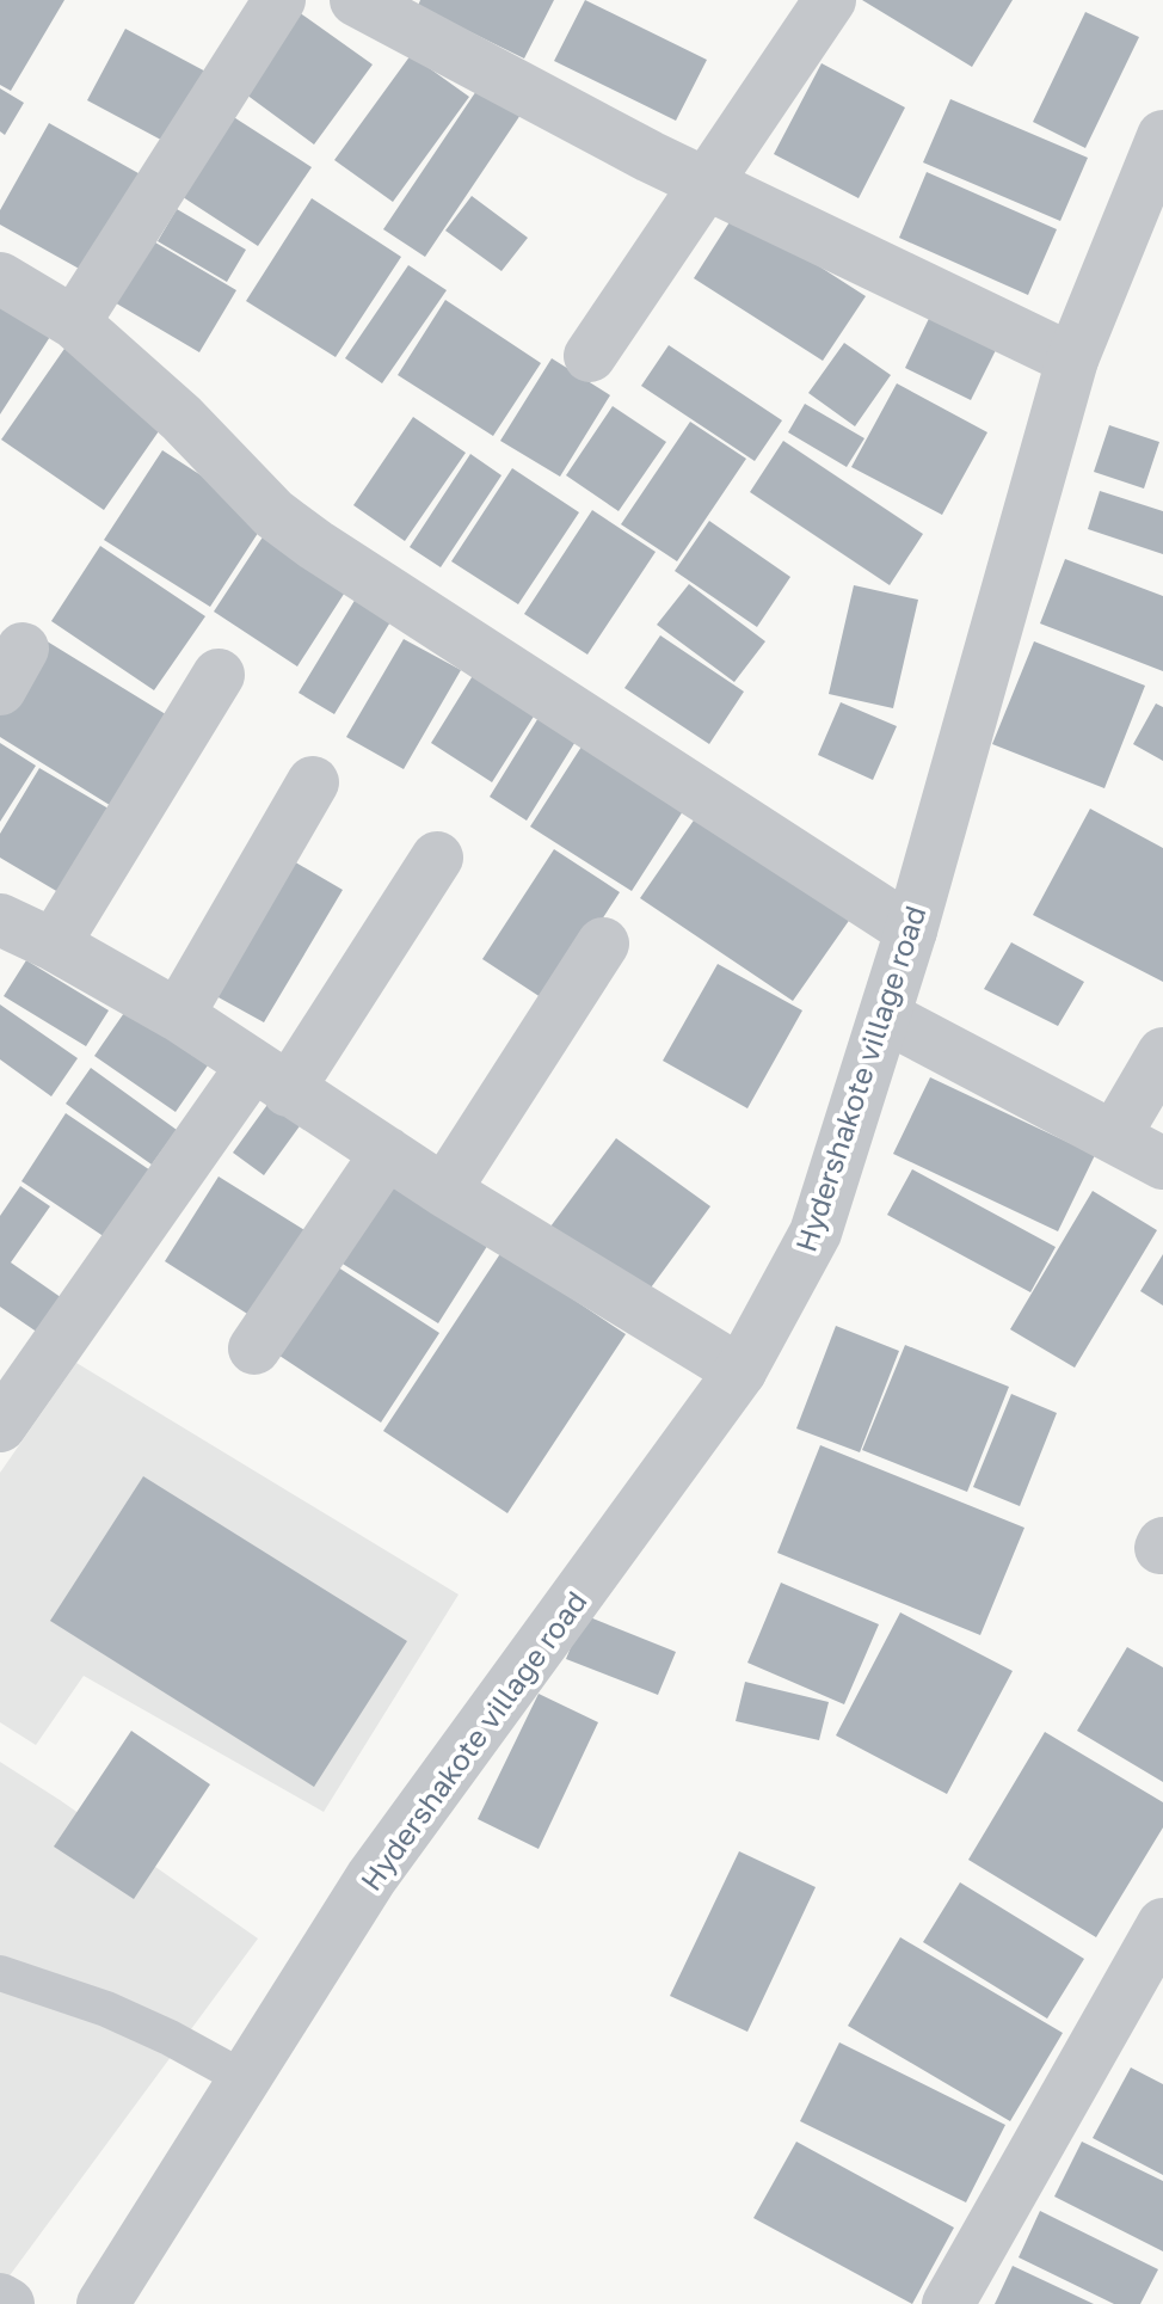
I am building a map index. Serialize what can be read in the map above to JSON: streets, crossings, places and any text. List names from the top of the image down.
{
  "streets": {
    "street": ["Hydershakote village road"]
  }
}
